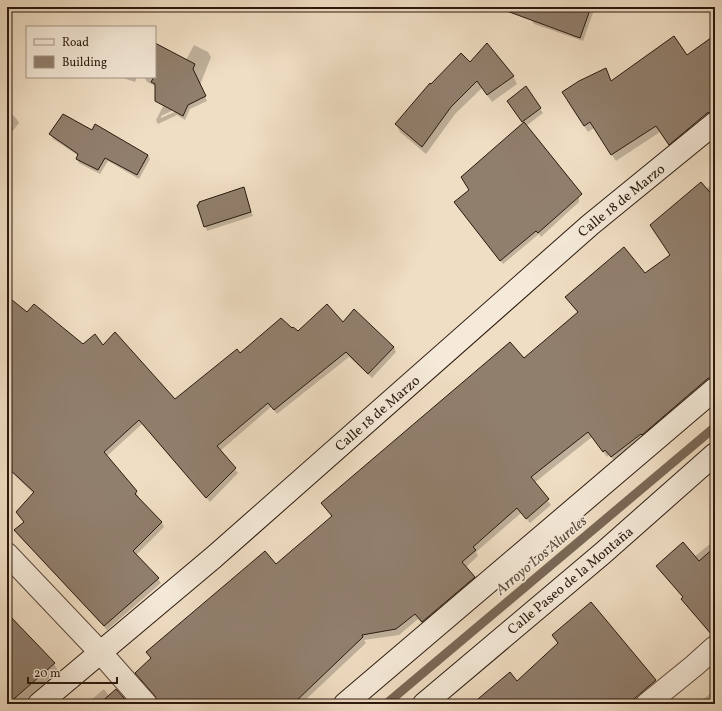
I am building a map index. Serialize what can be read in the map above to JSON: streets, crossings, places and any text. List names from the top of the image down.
{
  "streets": {
    "main road": ["Calle 18 de Marzo", "Calle Paseo de la Montaña"]
  },
  "water": ["Arroyo Los Alureles"],
  "legend": ["Road", "Building"],
  "scale_bar": "20 m"
}
